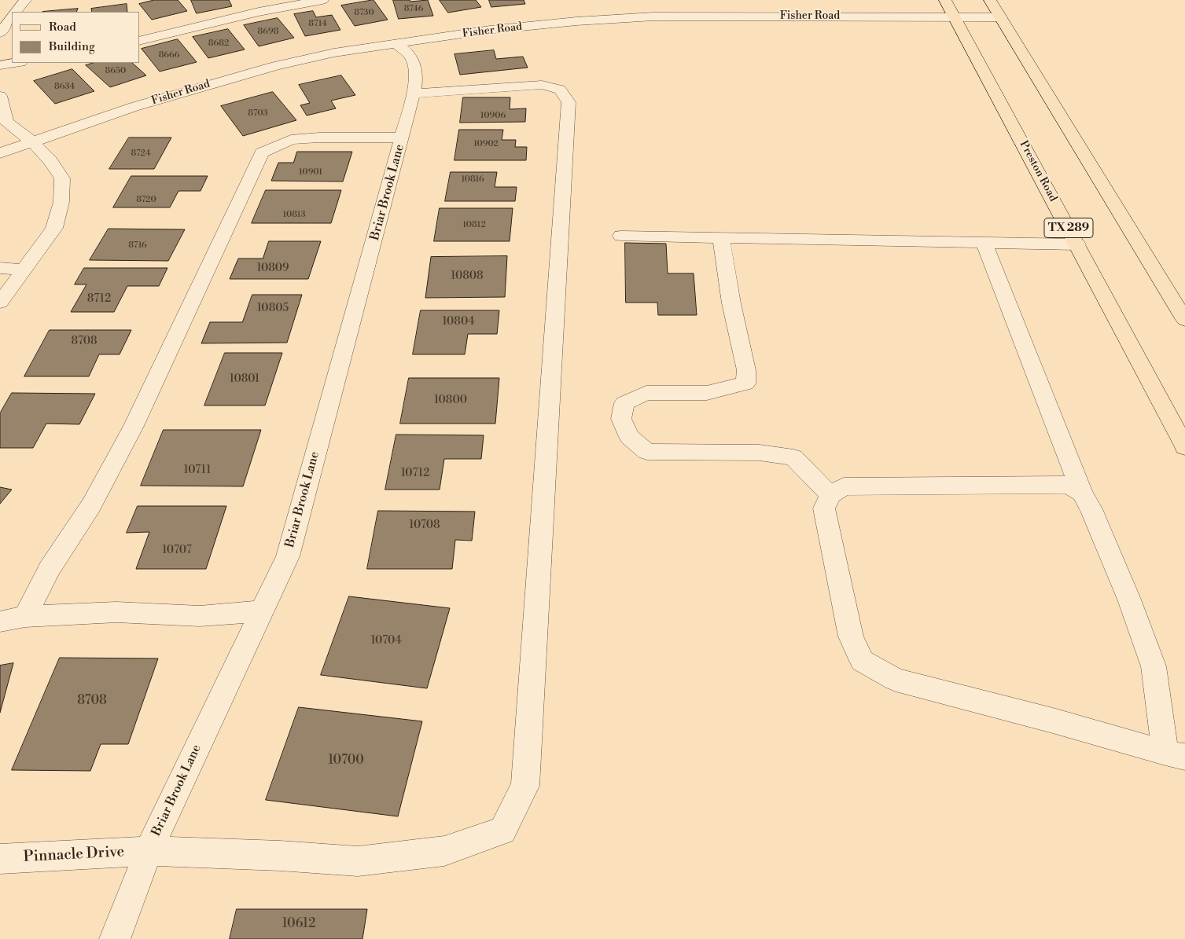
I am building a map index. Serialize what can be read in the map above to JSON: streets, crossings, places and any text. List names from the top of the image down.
{
  "streets": {
    "main road": ["Preston Road", "TX 289"],
    "street": ["Fisher Road", "Briar Brook Lane", "Pinnacle Drive"]
  },
  "crossings": [
    ["Fisher Road", "Preston Road"],
    ["Fisher Road", "Briar Brook Lane"],
    ["Briar Brook Lane", "Pinnacle Drive"]
  ],
  "house_numbers": [
    "8746",
    "8730",
    "8714",
    "8698",
    "8682",
    "8666",
    "8650",
    "8634",
    "8703",
    "10906",
    "10902",
    "8724",
    "10901",
    "10816",
    "8720",
    "10813",
    "10812",
    "8716",
    "10809",
    "10808",
    "8712",
    "10805",
    "10804",
    "8708",
    "10801",
    "10800",
    "10711",
    "10712",
    "10708",
    "10707",
    "10704",
    "8708",
    "10700",
    "10612"
  ],
  "legend": ["Road", "Building"]
}
